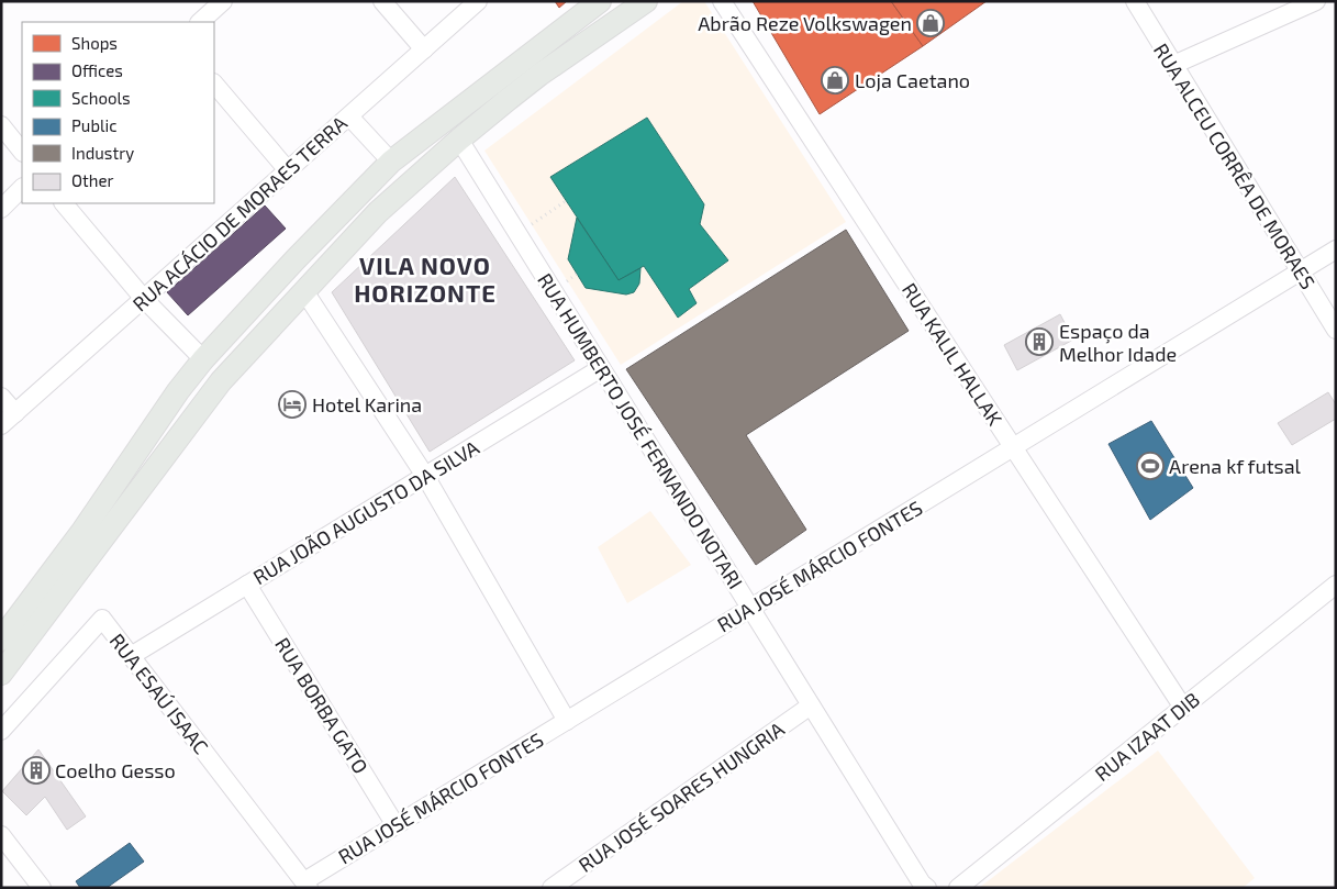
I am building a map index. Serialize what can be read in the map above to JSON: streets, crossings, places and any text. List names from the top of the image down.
{
  "streets": {
    "street": [
      "RUA ALCEU CORRÊA DE MORAES",
      "RUA ACÁCIO DE MORAES TERRA",
      "RUA KALIL HALLAK",
      "RUA HUMBERTO JOSÉ FERNANDO NOTARI",
      "RUA JOÃO AUGUSTO DA SILVA",
      "RUA JOSÉ MÁRCIO FONTES",
      "RUA ESAÚ ISAAC",
      "RUA BORBA GATO",
      "RUA IZAAT DIB",
      "RUA JOSÉ SOARES HUNGRIA"
    ]
  },
  "crossings": [
    ["RUA ALCEU CORRÊA DE MORAES", "RUA JOSÉ MÁRCIO FONTES"],
    ["RUA KALIL HALLAK", "RUA JOSÉ MÁRCIO FONTES"],
    ["RUA KALIL HALLAK", "RUA IZAAT DIB"],
    ["RUA HUMBERTO JOSÉ FERNANDO NOTARI", "RUA JOÃO AUGUSTO DA SILVA"],
    ["RUA HUMBERTO JOSÉ FERNANDO NOTARI", "RUA JOSÉ MÁRCIO FONTES"],
    ["RUA HUMBERTO JOSÉ FERNANDO NOTARI", "RUA JOSÉ SOARES HUNGRIA"],
    ["RUA JOÃO AUGUSTO DA SILVA", "RUA ESAÚ ISAAC"],
    ["RUA JOÃO AUGUSTO DA SILVA", "RUA BORBA GATO"],
    ["RUA JOSÉ MÁRCIO FONTES", "RUA ESAÚ ISAAC"],
    ["RUA JOSÉ MÁRCIO FONTES", "RUA BORBA GATO"]
  ],
  "districts": ["VILA NOVO HORIZONTE"],
  "places": {
    "shop": ["Abrão Reze Volkswagen", "Loja Caetano"],
    "building": ["Espaço da Melhor Idade", "Coelho Gesso"],
    "hotel": ["Hotel Karina"],
    "sports": ["Arena kf futsal"]
  },
  "legend": [
    "Shops",
    "Offices",
    "Schools",
    "Public",
    "Industry",
    "Other"
  ]
}
